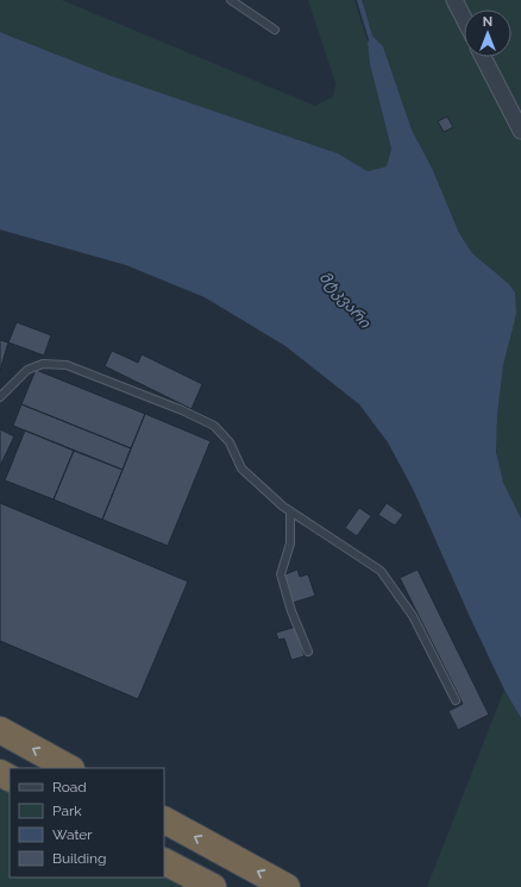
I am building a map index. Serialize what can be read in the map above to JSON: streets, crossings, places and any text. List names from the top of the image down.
{
  "water": ["მტკვარი"],
  "legend": [
    "Road",
    "Park",
    "Water",
    "Building"
  ],
  "north": "top"
}
